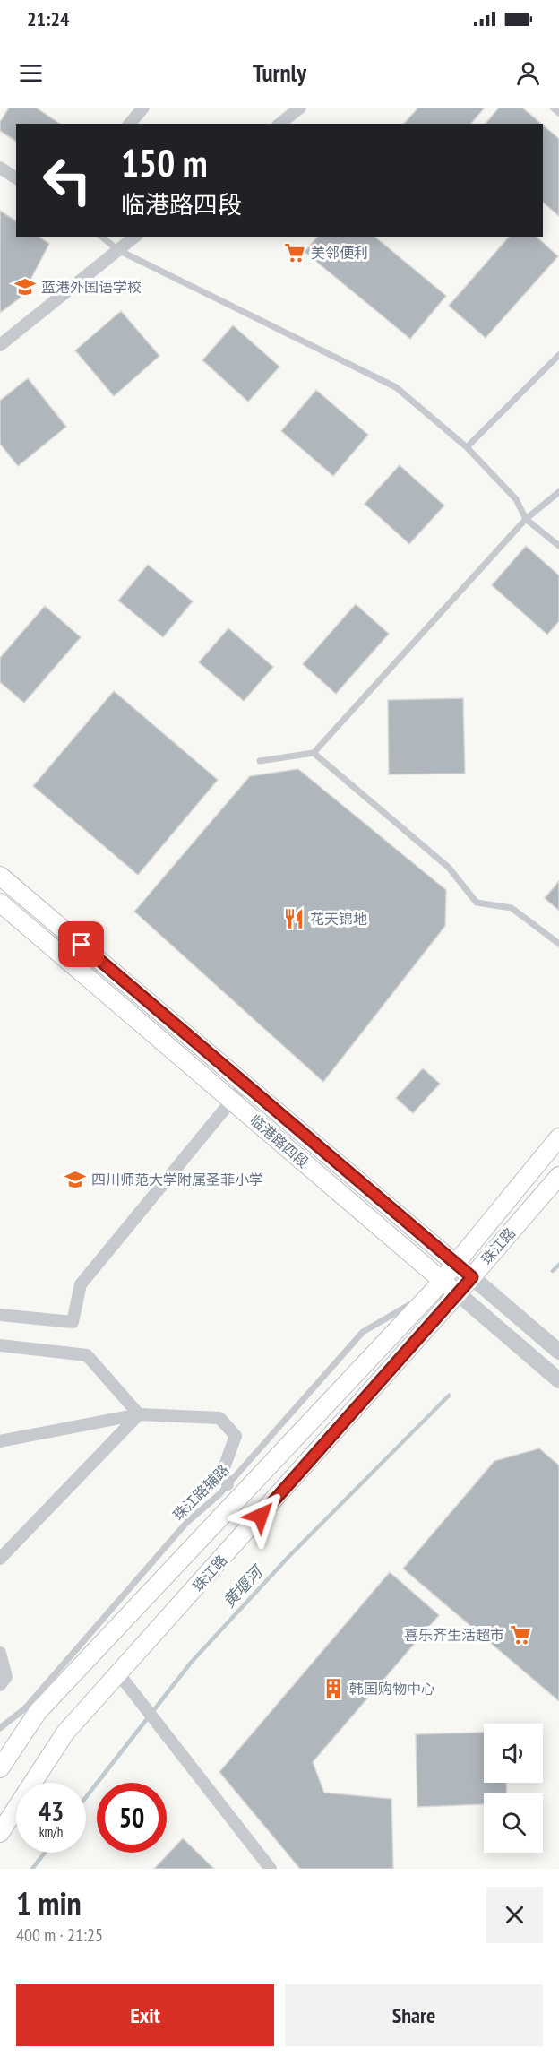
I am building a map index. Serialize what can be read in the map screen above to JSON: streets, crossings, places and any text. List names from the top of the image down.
{
  "streets": {
    "main road": ["临港路四段", "珠江路"],
    "lane": ["珠江路辅路"]
  },
  "crossings": [
    ["临港路四段", "珠江路"],
    ["临港路四段", "珠江路辅路"],
    ["珠江路", "珠江路辅路"]
  ],
  "water": ["黄堰河"],
  "places": {
    "supermarket": ["美邻便利", "喜乐齐生活超市"],
    "school or university": ["蓝港外国语学校", "四川师范大学附属圣菲小学"],
    "restaurant": ["花天锦地"],
    "building": ["韩国购物中心"]
  },
  "page": {
    "status": "21:24",
    "header": "Turnly",
    "turn": ["150 m", "临港路四段"],
    "speed": "43 km/h",
    "limit": "50",
    "heading": ["1 min", "400 m · 21:25"],
    "buttons": ["Exit", "Share"]
  }
}
